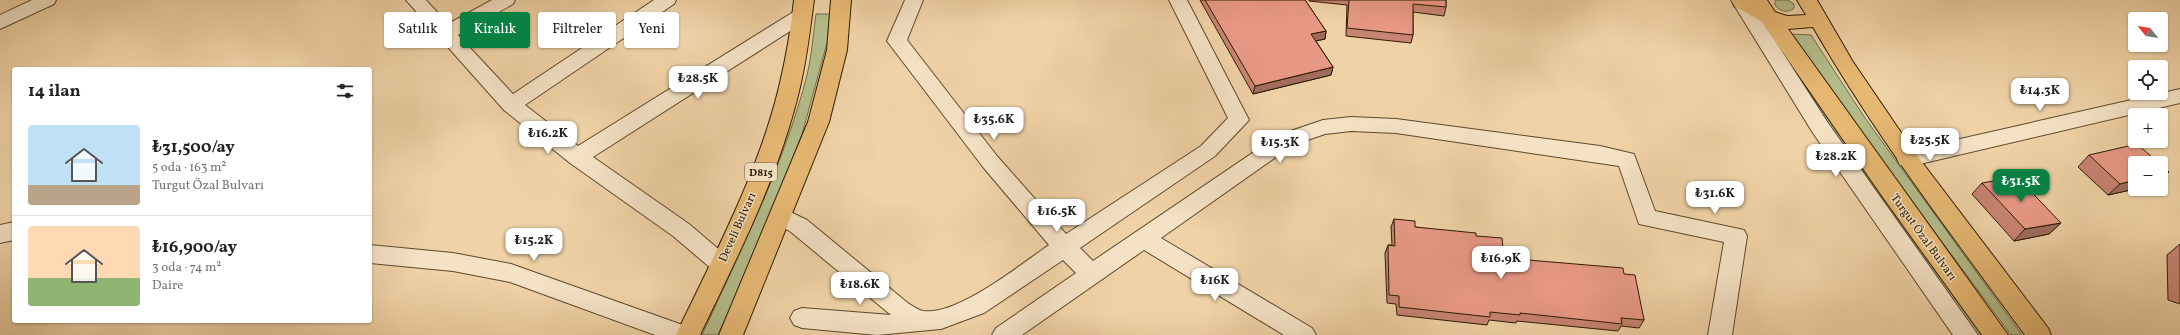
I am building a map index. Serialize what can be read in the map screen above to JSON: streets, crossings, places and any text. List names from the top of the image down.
{
  "streets": {
    "main road": ["D815", "Develi Bulvarı", "Turgut Özal Bulvarı"]
  },
  "north": "top left",
  "page": {
    "map_buttons": ["+", "−"],
    "chip": [
      "Satılık",
      "Kiralık",
      "Filtreler",
      "Yeni"
    ],
    "price": [
      "₺28.5K",
      "₺14.3K",
      "₺35.6K",
      "₺16.2K",
      "₺25.5K",
      "₺15.3K",
      "₺28.2K",
      "₺31.5K",
      "₺31.6K",
      "₺16.5K",
      "₺15.2K",
      "₺16.9K",
      "₺16K",
      "₺18.6K"
    ],
    "heading": "14 ilan",
    "list": [
      {
        "name": "₺31,500/ay",
        "note": "5 oda · 163 m² · Turgut Özal Bulvarı"
      },
      {
        "name": "₺16,900/ay",
        "note": "3 oda · 74 m² · Daire"
      }
    ]
  }
}
